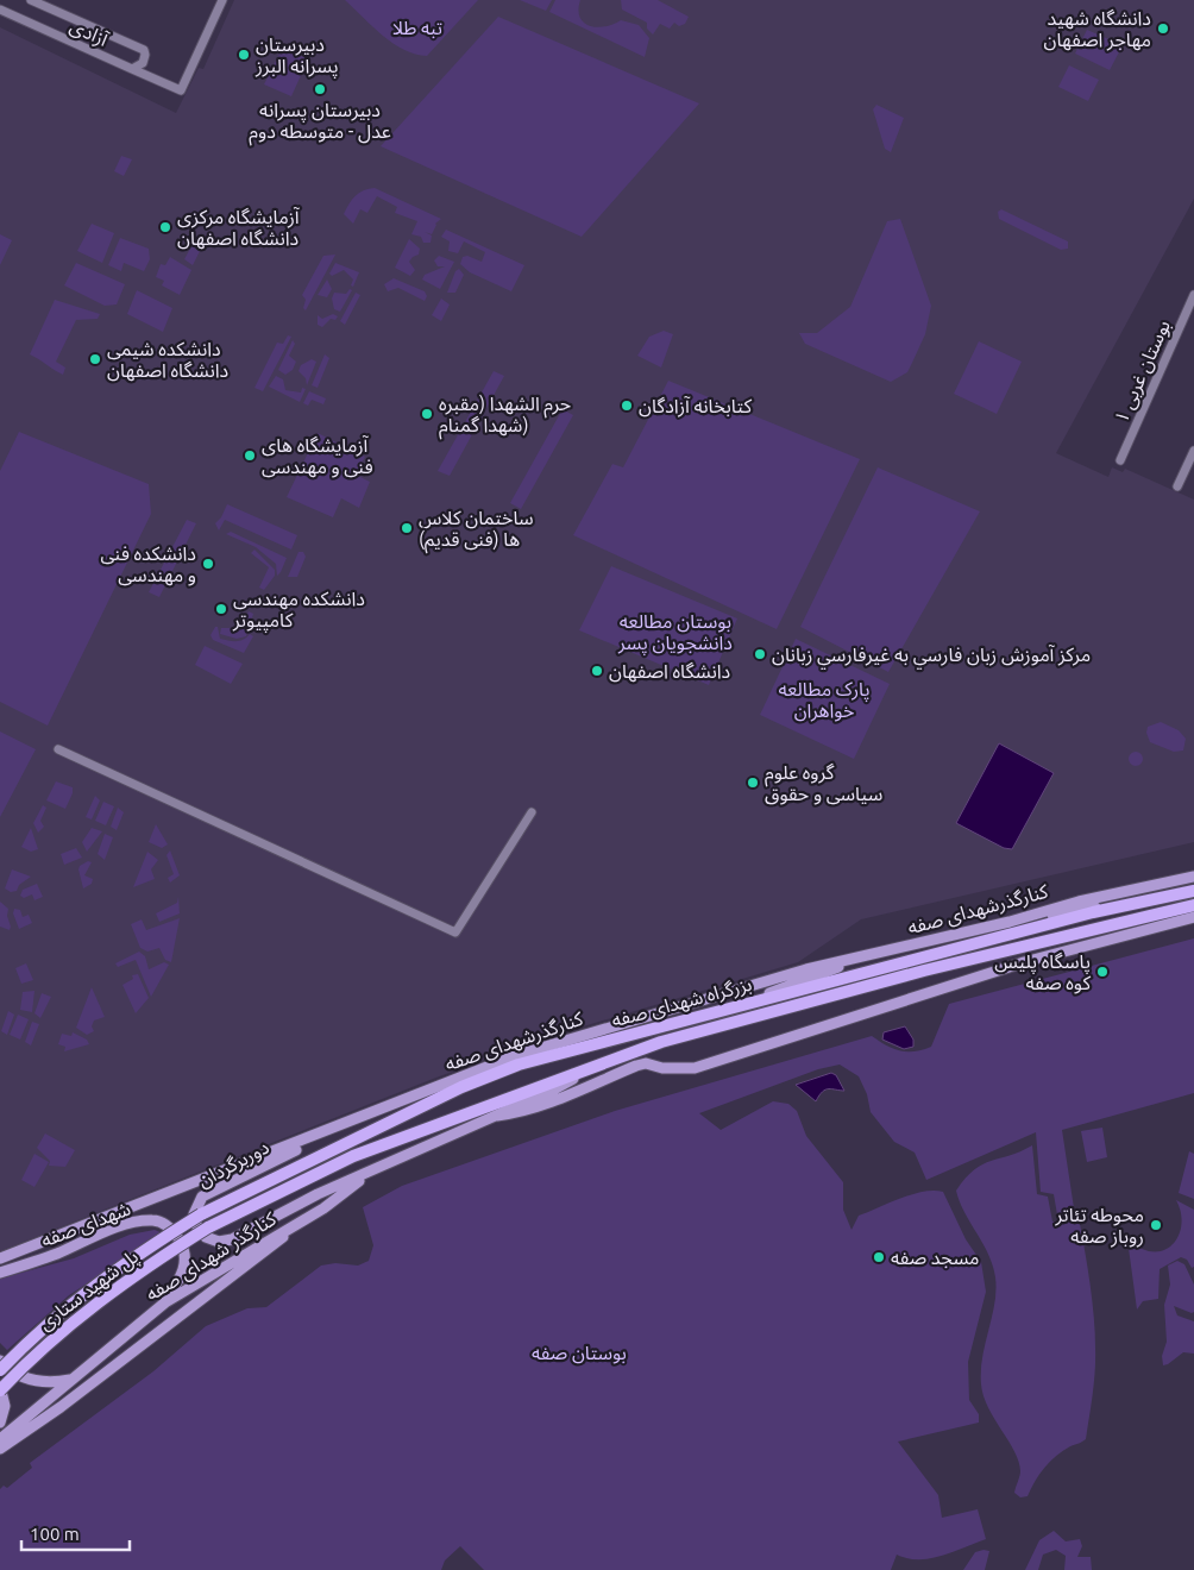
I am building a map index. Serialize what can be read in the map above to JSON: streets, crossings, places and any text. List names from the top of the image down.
{
  "streets": {
    "highway": ["بزرگراه شهدای صفه", "پل شهید ستاری"],
    "main road": [
      "کنارگذرشهدای صفه",
      "دوربرگردان",
      "شهدای صفه",
      "کنارگذر شهدای صفه"
    ],
    "street": ["آزادی", "بوستان غربی ۱"]
  },
  "crossings": [
    ["کنارگذرشهدای صفه", "دوربرگردان"],
    ["بزرگراه شهدای صفه", "پل شهید ستاری"],
    ["دوربرگردان", "کنارگذر شهدای صفه"],
    ["شهدای صفه", "کنارگذر شهدای صفه"]
  ],
  "parks": [
    "تبه طلا",
    "بوستان مطالعه دانشجویان پسر",
    "پارک مطالعه خواهران",
    "بوستان صفه"
  ],
  "places": [
    "دانشگاه شهید مهاجر اصفهان",
    "دبیرستان پسرانه البرز",
    "دبیرستان پسرانه عدل - متوسطه دوم",
    "آزمایشگاه مرکزی دانشگاه اصفهان",
    "دانشکده شیمی دانشگاه اصفهان",
    "کتابخانه آزادگان",
    "حرم الشهدا (مقبره شهدا گمنام)",
    "آزمایشگاه های فنی و مهندسی",
    "ساختمان کلاس ها (فنی قدیم)",
    "دانشکده فنی و مهندسی",
    "دانشکده مهندسی کامپیوتر",
    "مرکز آموزش زبان فارسي به غيرفارسي زبانان",
    "دانشگاه اصفهان",
    "گروه علوم سیاسی و حقوق",
    "پاسگاه پلیس کوه صفه",
    "محوطه تئاتر روباز صفه",
    "مسجد صفه"
  ],
  "scale_bar": "100 m"
}
